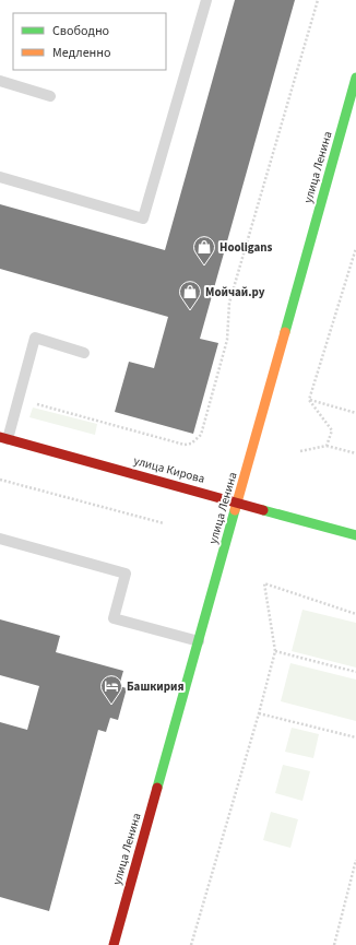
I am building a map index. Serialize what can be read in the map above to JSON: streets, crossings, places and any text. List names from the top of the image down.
{
  "streets": {
    "main road": ["улица Ленина", "улица Кирова"]
  },
  "crossings": [
    ["улица Ленина", "улица Кирова"]
  ],
  "places": {
    "shop": ["Hooligans", "Мойчай.ру"],
    "hotel": ["Башкирия"]
  },
  "legend": ["Свободно", "Медленно"]
}
